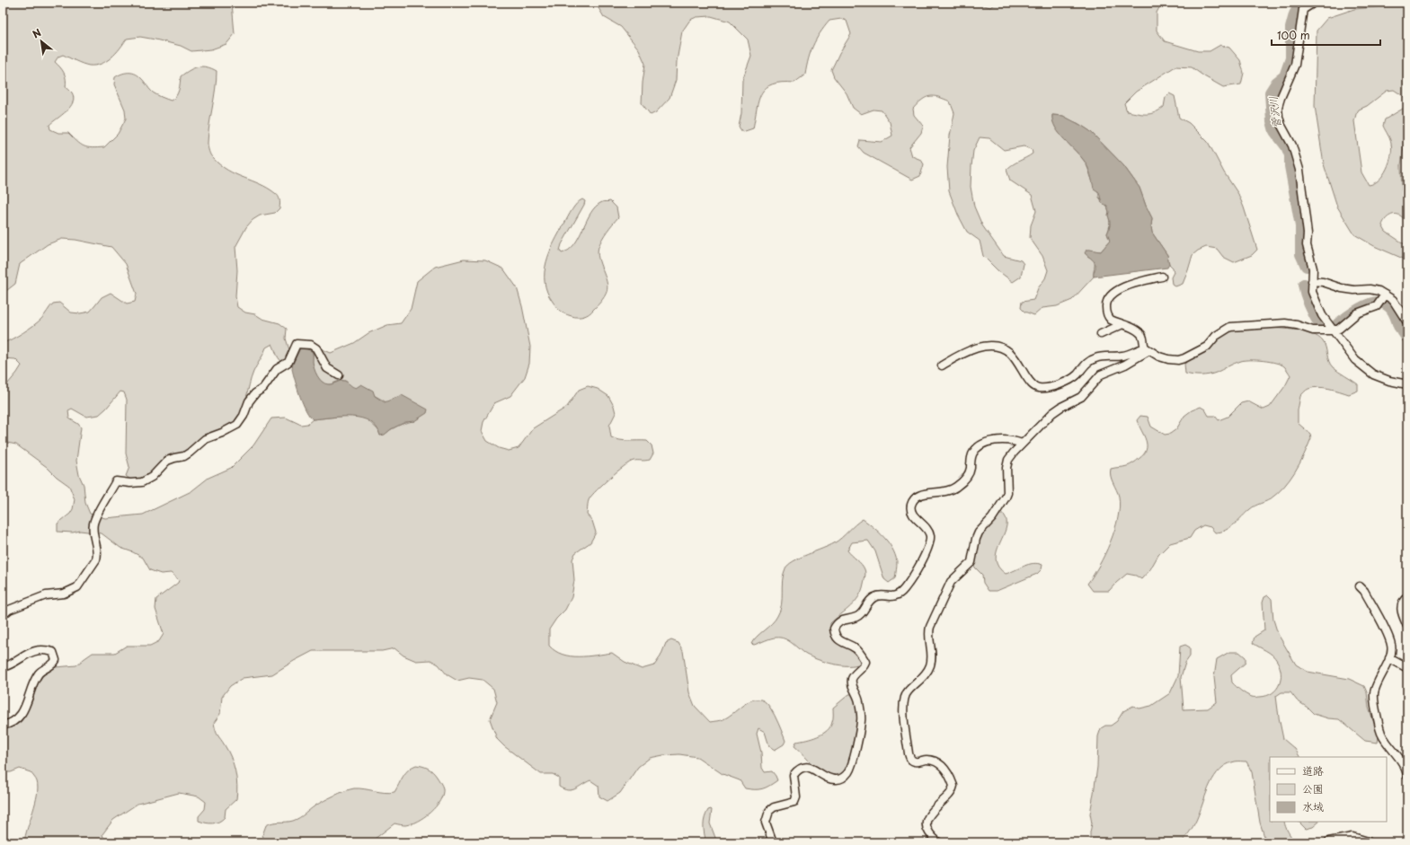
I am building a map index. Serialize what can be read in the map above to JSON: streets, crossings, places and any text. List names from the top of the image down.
{
  "water": ["菅沢川"],
  "legend": ["道路", "公園", "水域"],
  "scale_bar": "100 m",
  "north": "top left"
}
